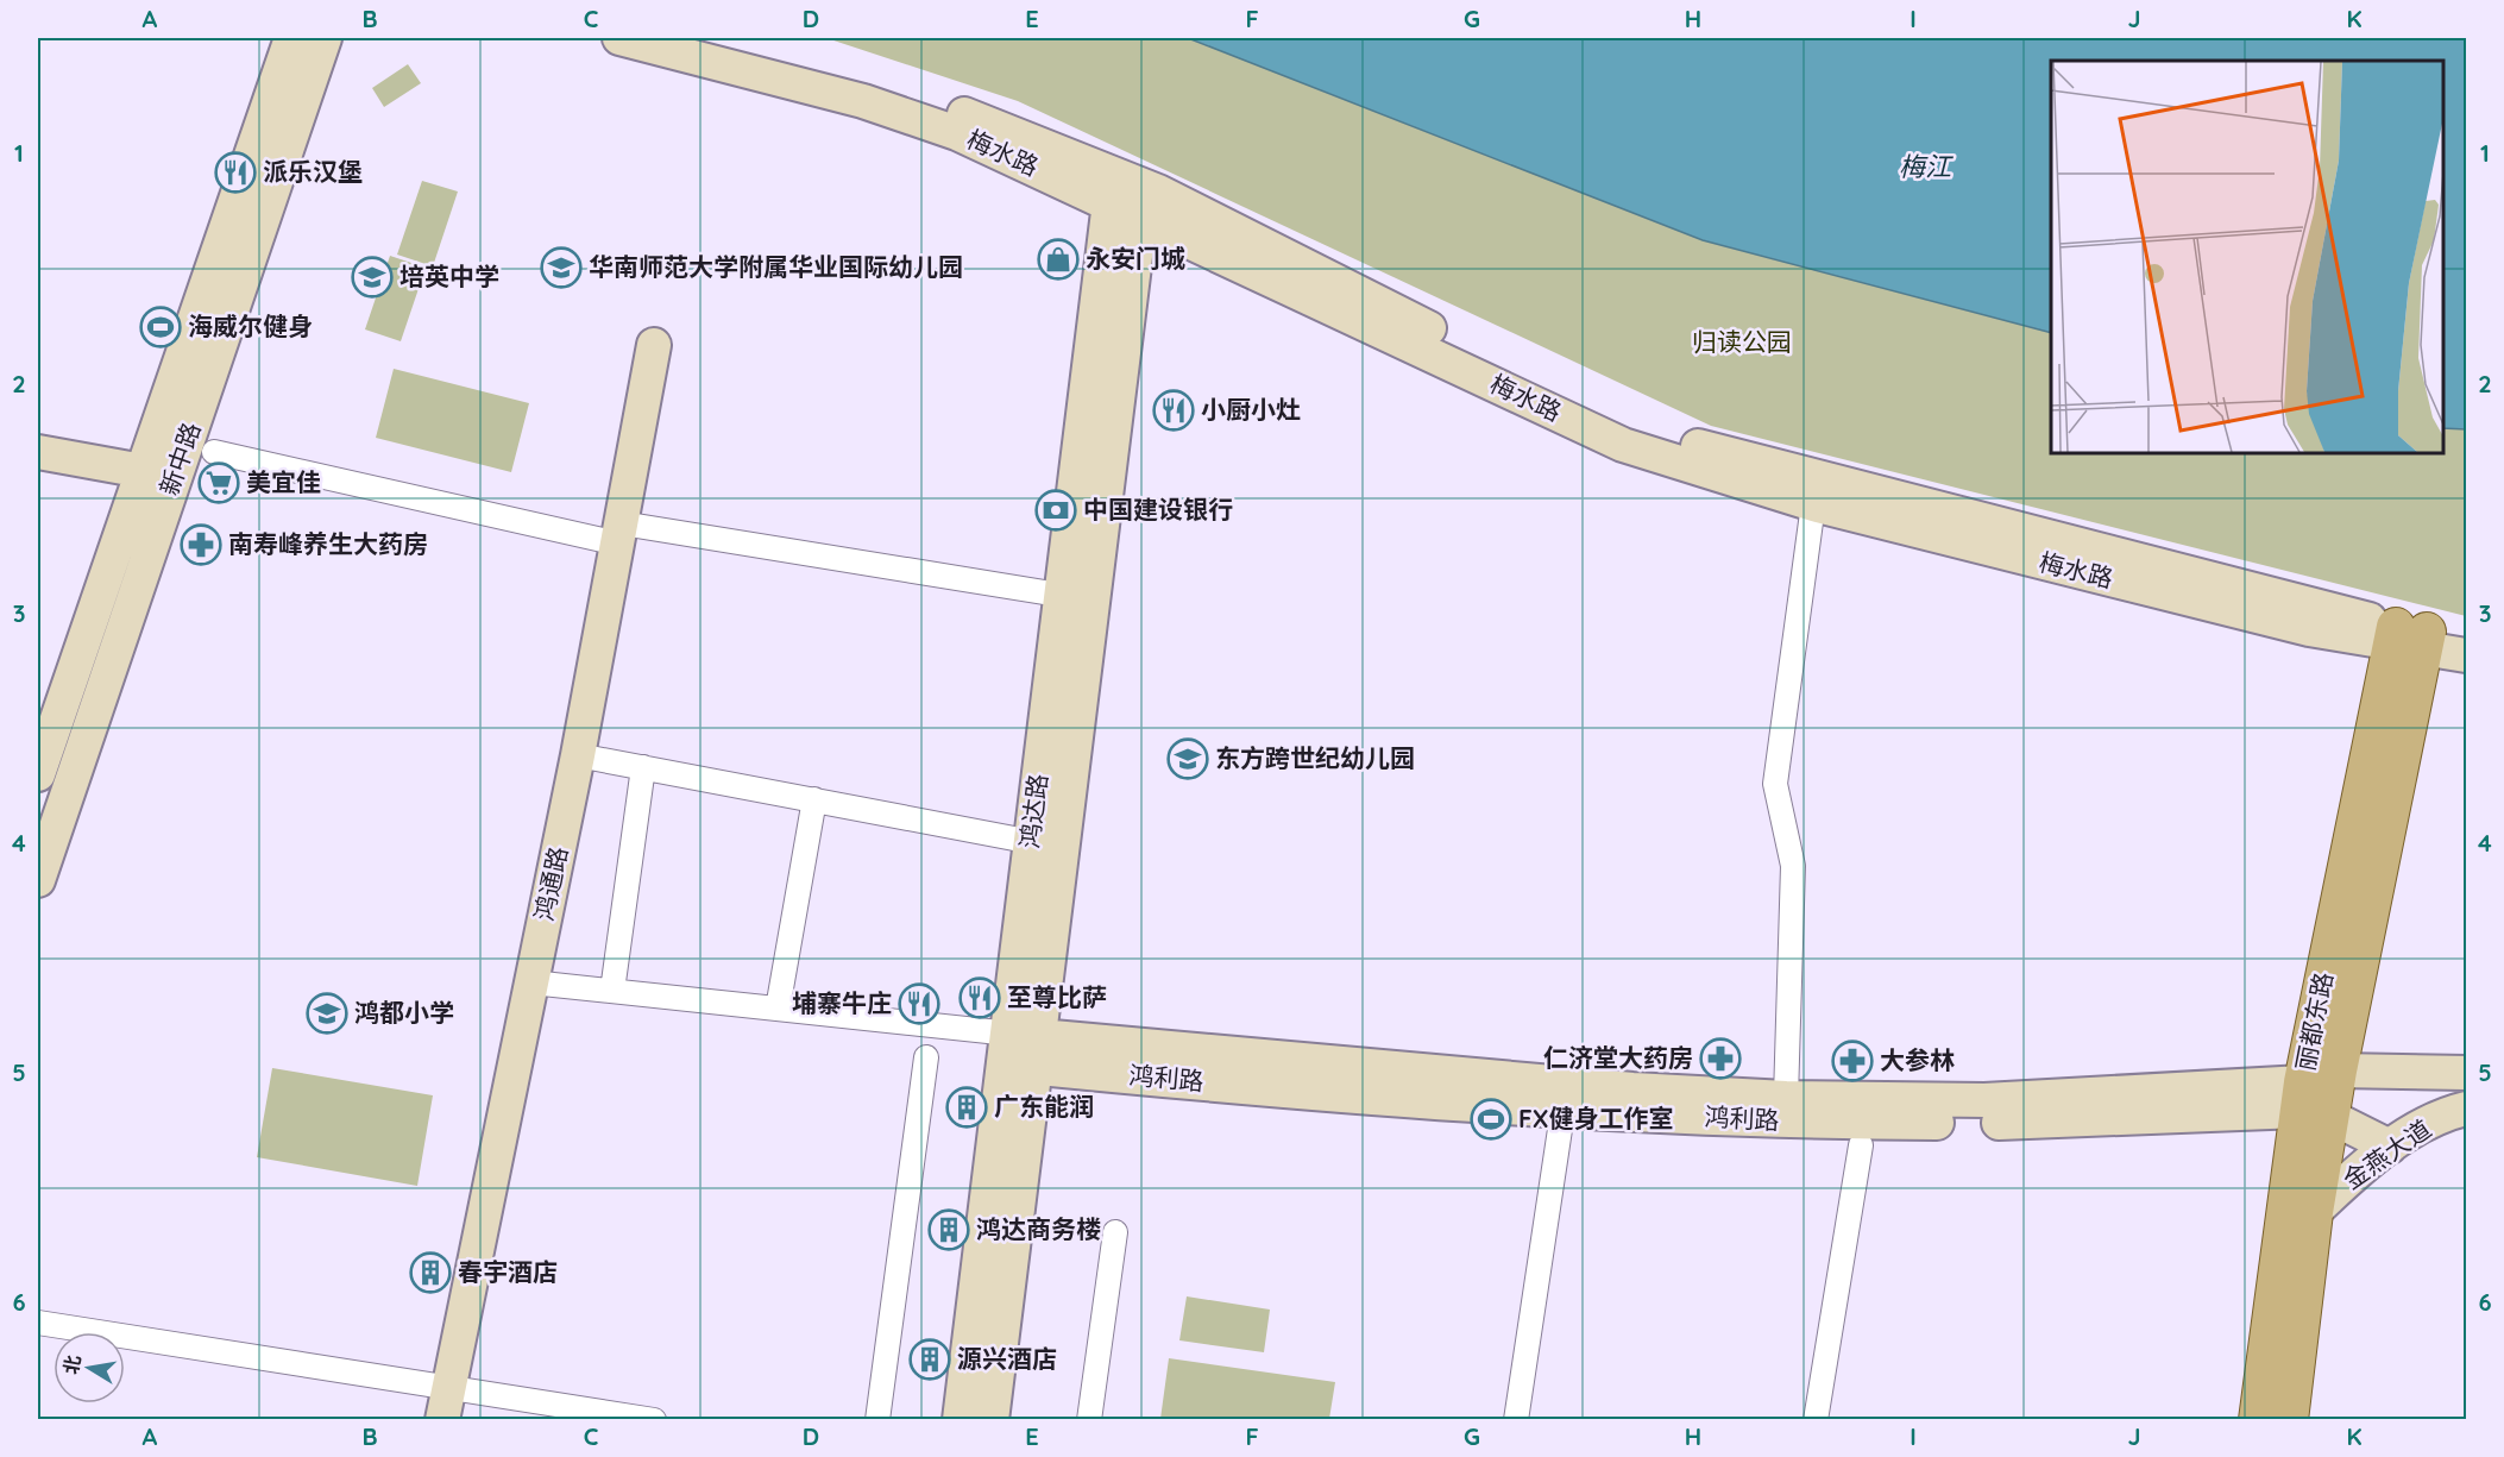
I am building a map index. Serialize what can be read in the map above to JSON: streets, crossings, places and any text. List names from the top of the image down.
{
  "streets": {
    "main road": [
      "梅水路",
      "新中路",
      "鸿达路",
      "鸿通路",
      "丽都东路",
      "鸿利路",
      "金燕大道"
    ]
  },
  "crossings": [
    ["梅水路", "鸿达路"],
    ["梅水路", "丽都东路"],
    ["鸿达路", "鸿利路"],
    ["丽都东路", "鸿利路"],
    ["丽都东路", "金燕大道"],
    ["鸿利路", "金燕大道"]
  ],
  "water": ["梅江"],
  "parks": ["归读公园"],
  "places": {
    "restaurant": [
      "派乐汉堡",
      "小厨小灶",
      "至尊比萨",
      "埔寨牛庄"
    ],
    "shop": ["永安门城"],
    "school or university": [
      "华南师范大学附属华业国际幼儿园",
      "培英中学",
      "东方跨世纪幼儿园",
      "鸿都小学"
    ],
    "sports": ["海威尔健身", "FX健身工作室"],
    "supermarket": ["美宜佳"],
    "bank": ["中国建设银行"],
    "pharmacy": ["南寿峰养生大药房", "仁济堂大药房", "大参林"],
    "building": [
      "广东能润",
      "鸿达商务楼",
      "春宇酒店",
      "源兴酒店"
    ]
  },
  "north": "left",
  "grid": {
    "columns": [
      "A",
      "B",
      "C",
      "D",
      "E",
      "F",
      "G",
      "H",
      "I",
      "J",
      "K"
    ],
    "rows": [
      "1",
      "2",
      "3",
      "4",
      "5",
      "6"
    ]
  }
}
